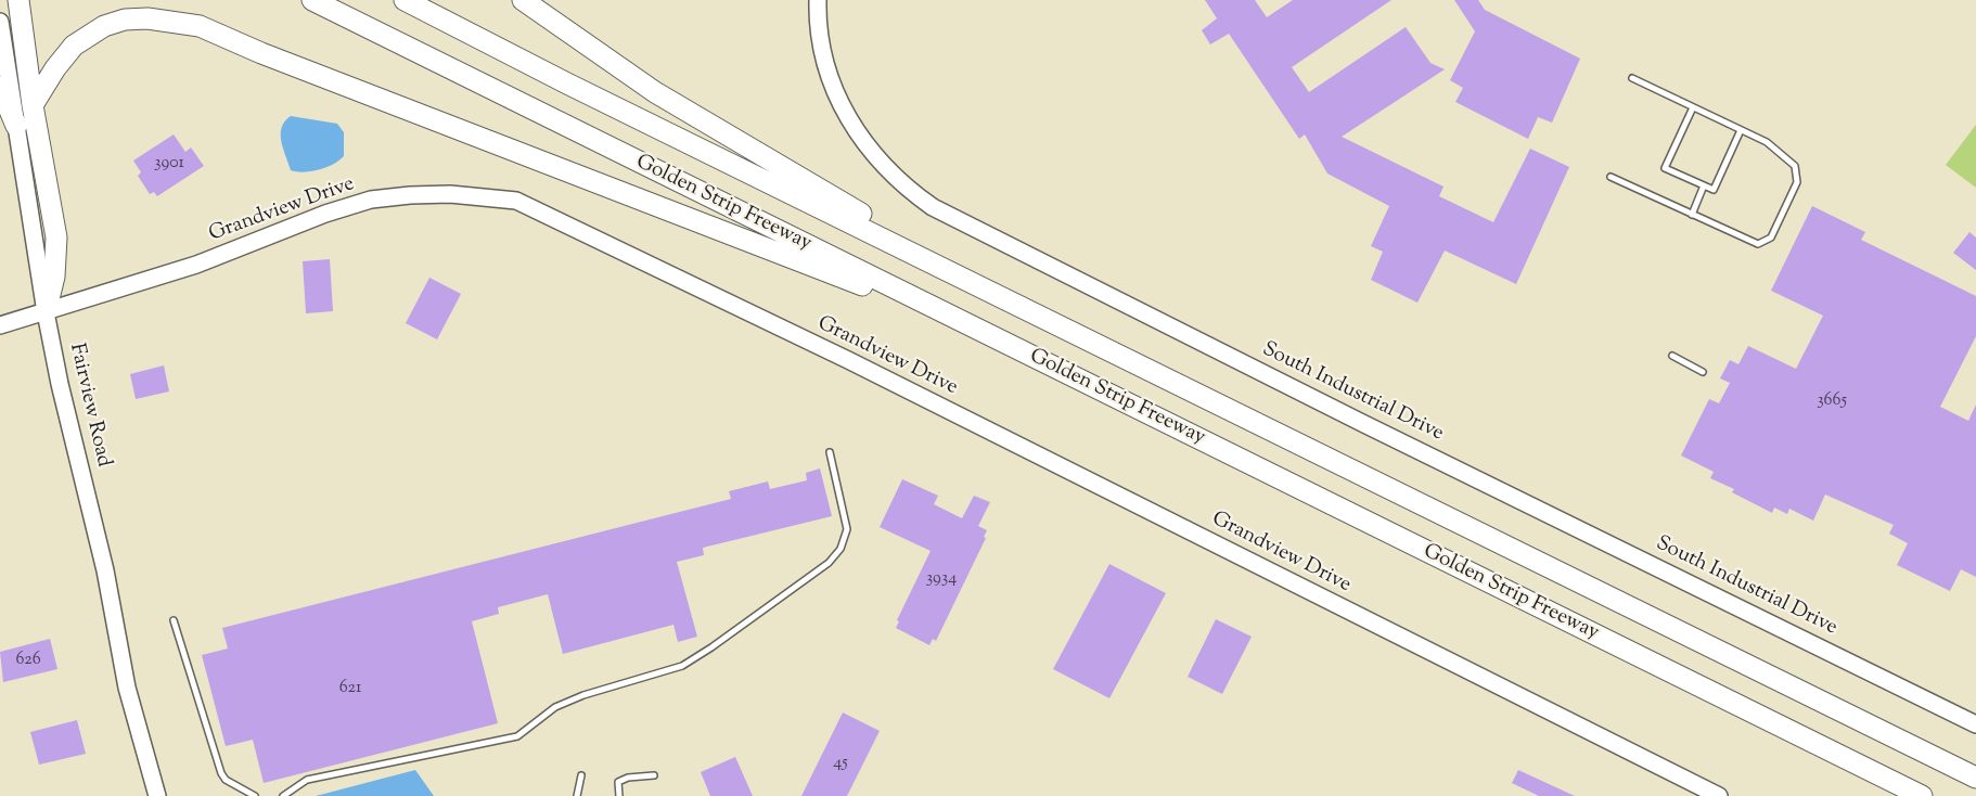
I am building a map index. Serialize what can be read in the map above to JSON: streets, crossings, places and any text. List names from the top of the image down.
{
  "streets": {
    "highway": ["Golden Strip Freeway"],
    "main road": ["Grandview Drive", "South Industrial Drive", "Fairview Road"]
  },
  "crossings": [
    ["Grandview Drive", "Fairview Road"]
  ],
  "house_numbers": [
    "3901",
    "3665",
    "3934",
    "626",
    "621",
    "45"
  ]
}
